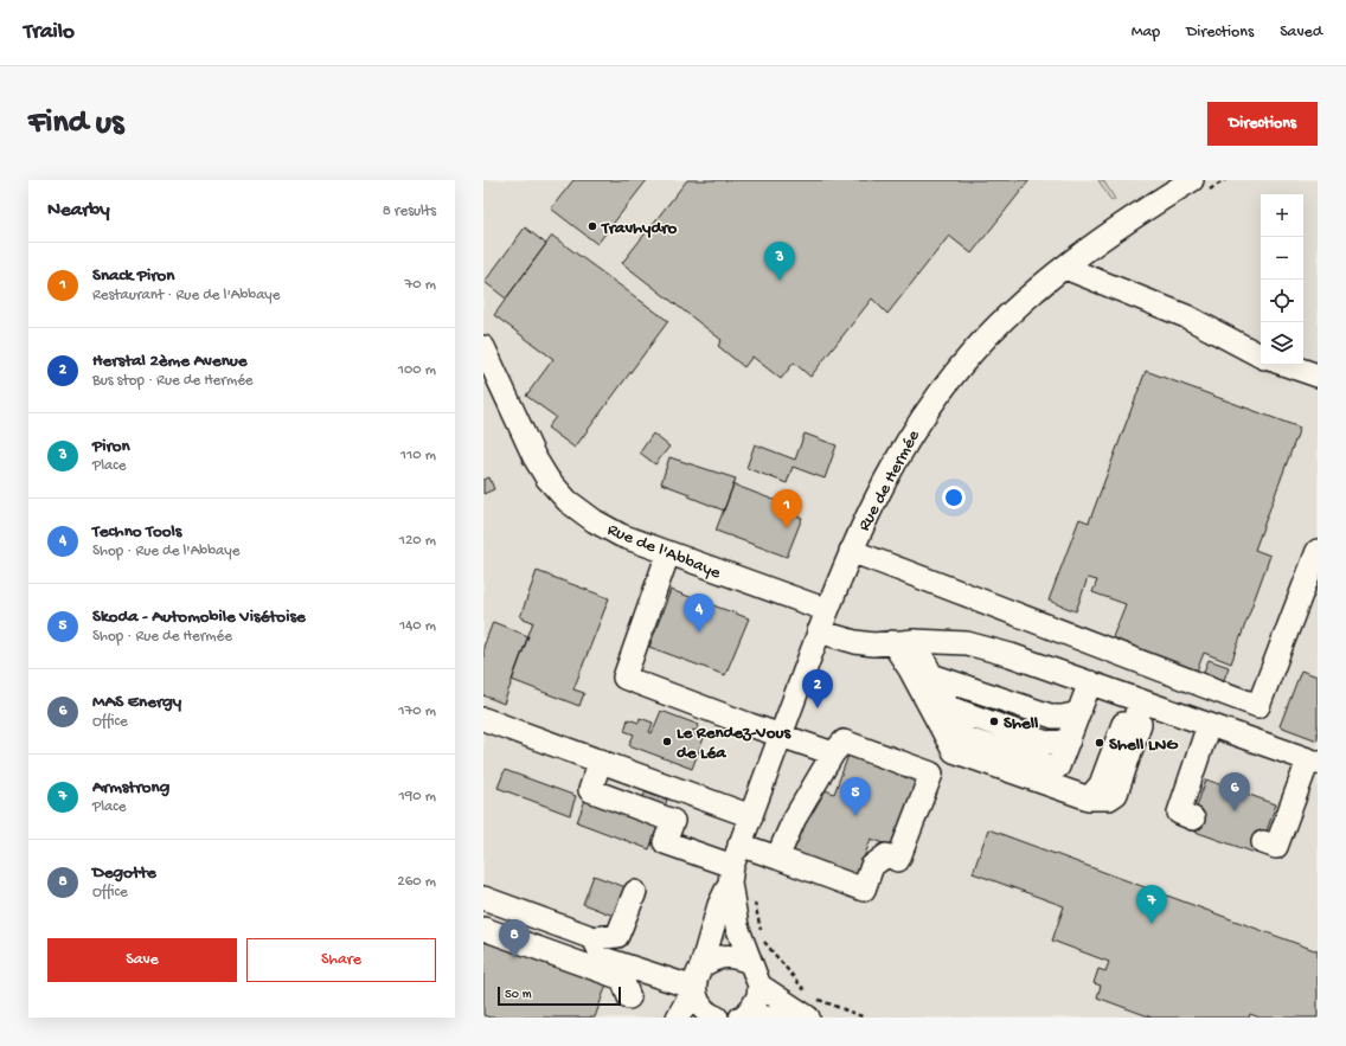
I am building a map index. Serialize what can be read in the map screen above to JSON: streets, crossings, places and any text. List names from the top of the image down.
{
  "streets": {
    "street": ["Rue de Hermée", "Rue de l'Abbaye"]
  },
  "crossings": [
    ["Rue de Hermée", "Rue de l'Abbaye"]
  ],
  "places": [
    "Travhydro",
    "Shell",
    "Le Rendez-Vous de Léa",
    "Shell LNG"
  ],
  "scale_bar": "50 m",
  "page": {
    "header": "Trailo",
    "nav": ["Map", "Directions", "Saved"],
    "buttons": [
      "Directions",
      ["Save", "Share"]
    ],
    "title": "Find us",
    "heading": ["Nearby", "8 results"],
    "map_buttons": ["+", "−"],
    "list": [
      {
        "mark": "1",
        "name": "Snack Piron",
        "note": "Restaurant · Rue de l'Abbaye",
        "value": "70 m"
      },
      {
        "mark": "2",
        "name": "Herstal 2ème Avenue",
        "note": "Bus stop · Rue de Hermée",
        "value": "100 m"
      },
      {
        "mark": "3",
        "name": "Piron",
        "note": "Place",
        "value": "110 m"
      },
      {
        "mark": "4",
        "name": "Techno Tools",
        "note": "Shop · Rue de l'Abbaye",
        "value": "120 m"
      },
      {
        "mark": "5",
        "name": "Skoda - Automobile Visétoise",
        "note": "Shop · Rue de Hermée",
        "value": "140 m"
      },
      {
        "mark": "6",
        "name": "MAS Energy",
        "note": "Office",
        "value": "170 m"
      },
      {
        "mark": "7",
        "name": "Armstrong",
        "note": "Place",
        "value": "190 m"
      },
      {
        "mark": "8",
        "name": "Degotte",
        "note": "Office",
        "value": "260 m"
      }
    ],
    "pins": [
      "3",
      "1",
      "4",
      "2",
      "6",
      "5",
      "7",
      "8"
    ],
    "scale": "50 m"
  }
}
